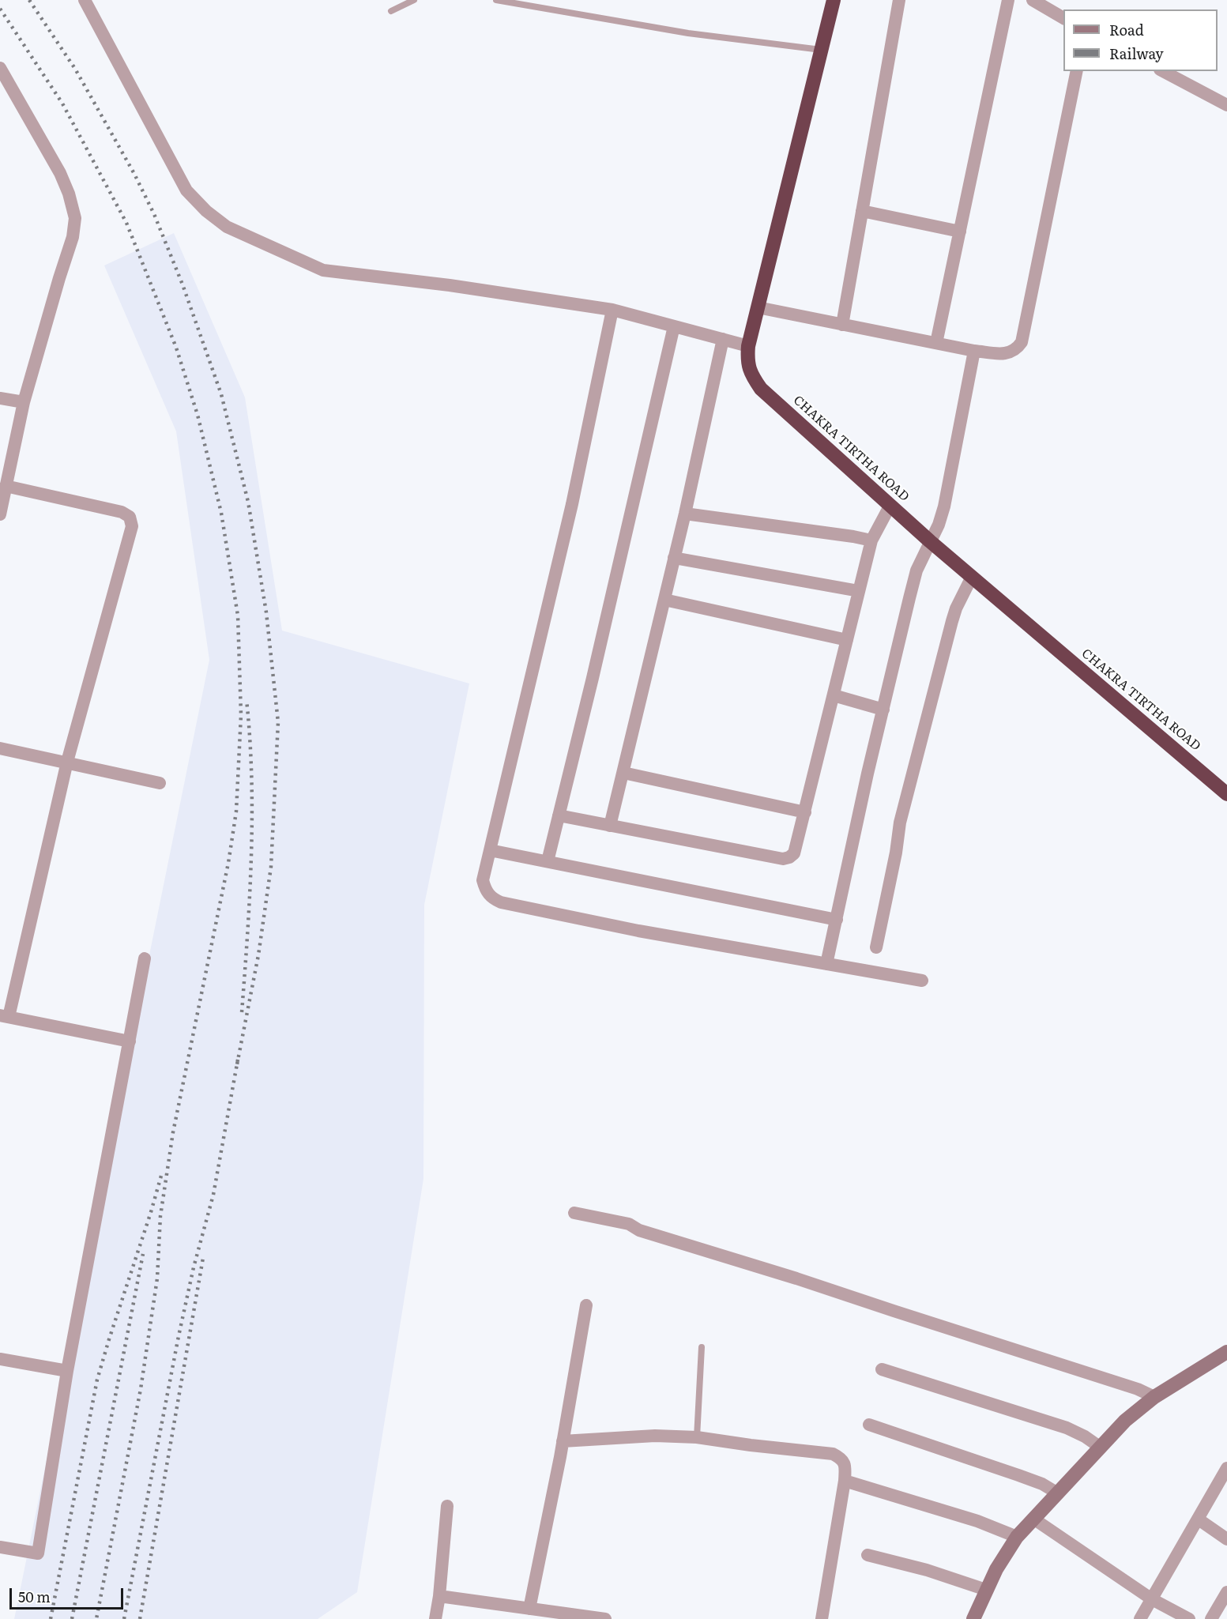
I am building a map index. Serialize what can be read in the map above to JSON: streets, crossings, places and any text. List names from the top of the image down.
{
  "streets": {
    "highway": ["CHAKRA TIRTHA ROAD"]
  },
  "legend": ["Road", "Railway"],
  "scale_bar": "50 m"
}
